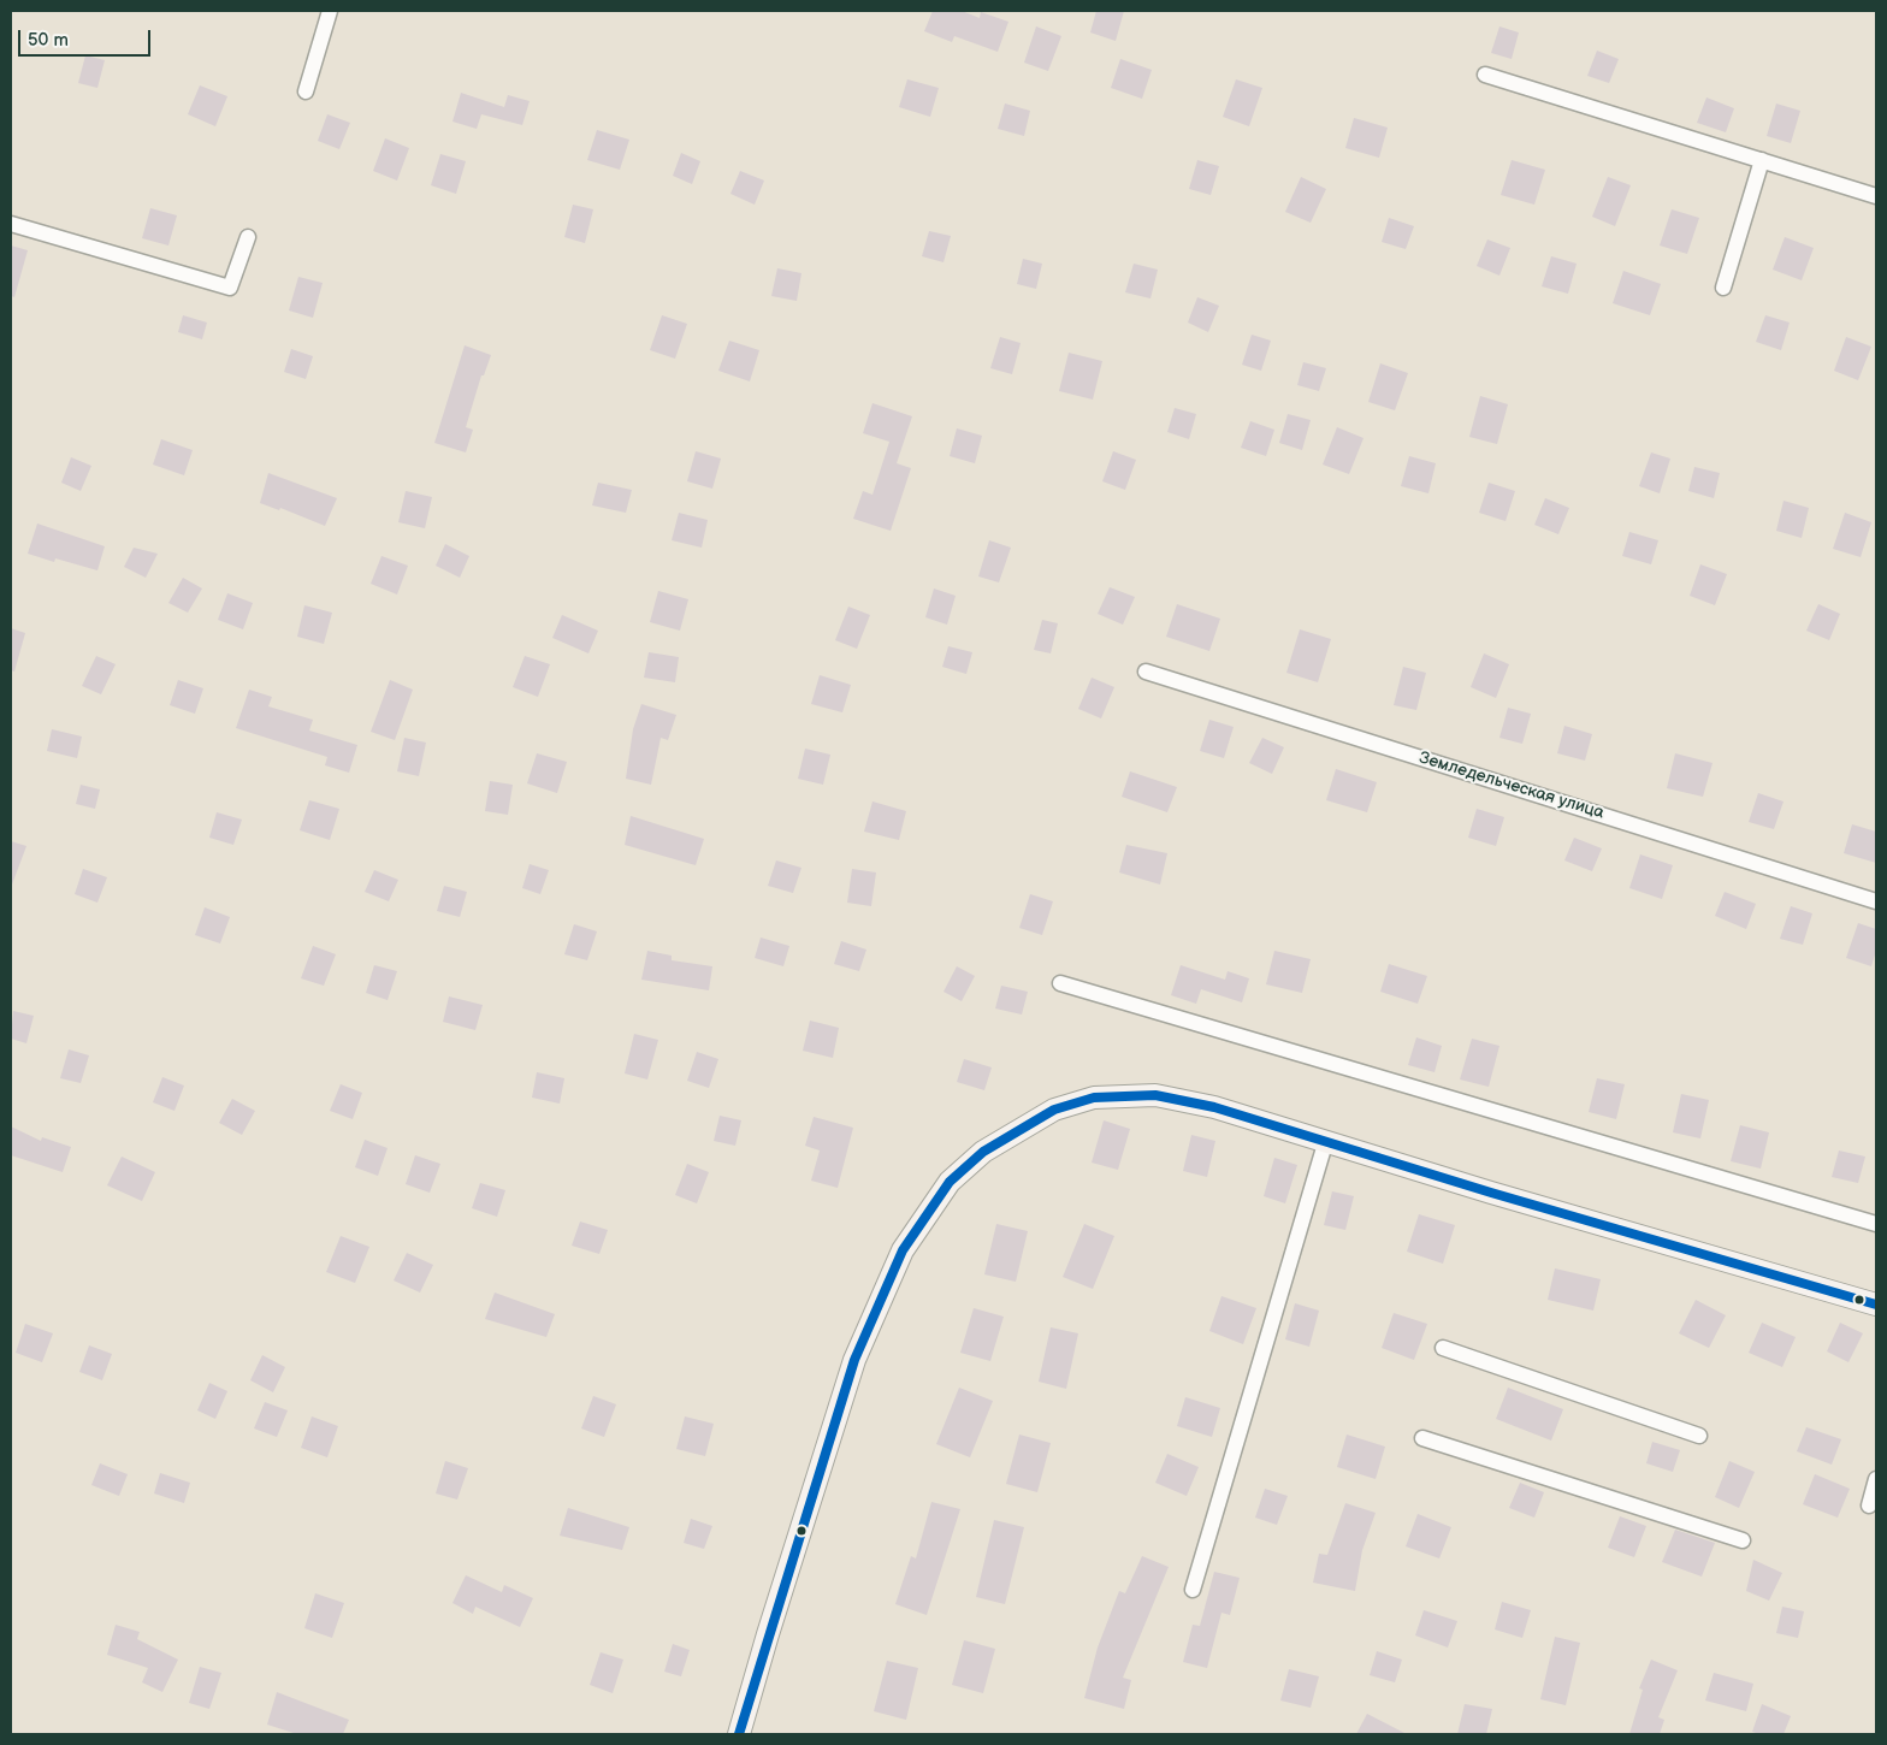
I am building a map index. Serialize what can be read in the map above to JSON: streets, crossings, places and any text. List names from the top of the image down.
{
  "streets": {
    "street": ["Земледельческая улица"]
  },
  "scale_bar": "50 m"
}
